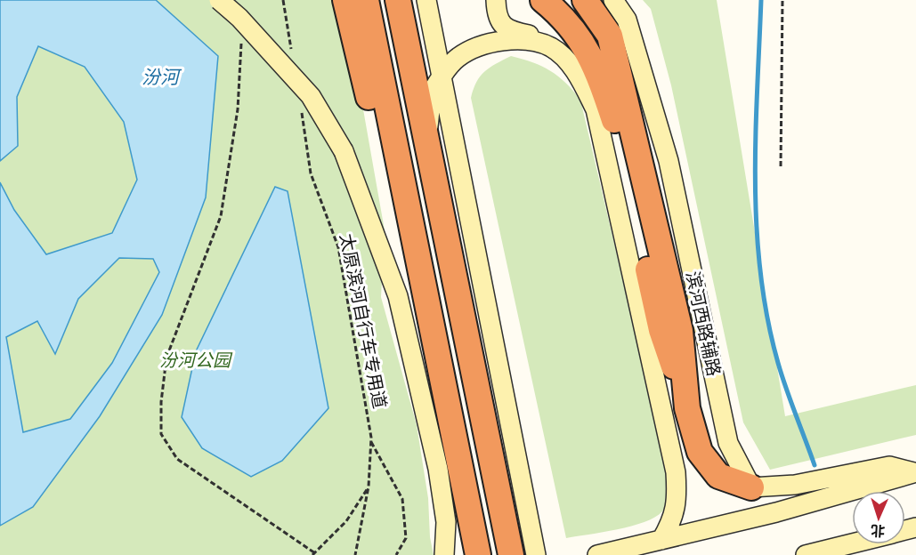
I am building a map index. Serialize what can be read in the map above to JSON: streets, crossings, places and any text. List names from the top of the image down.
{
  "streets": {
    "main road": ["滨河西路辅路"],
    "path": ["太原滨河自行车专用道"]
  },
  "water": ["汾河"],
  "parks": ["汾河公园"],
  "north": "bottom"
}
